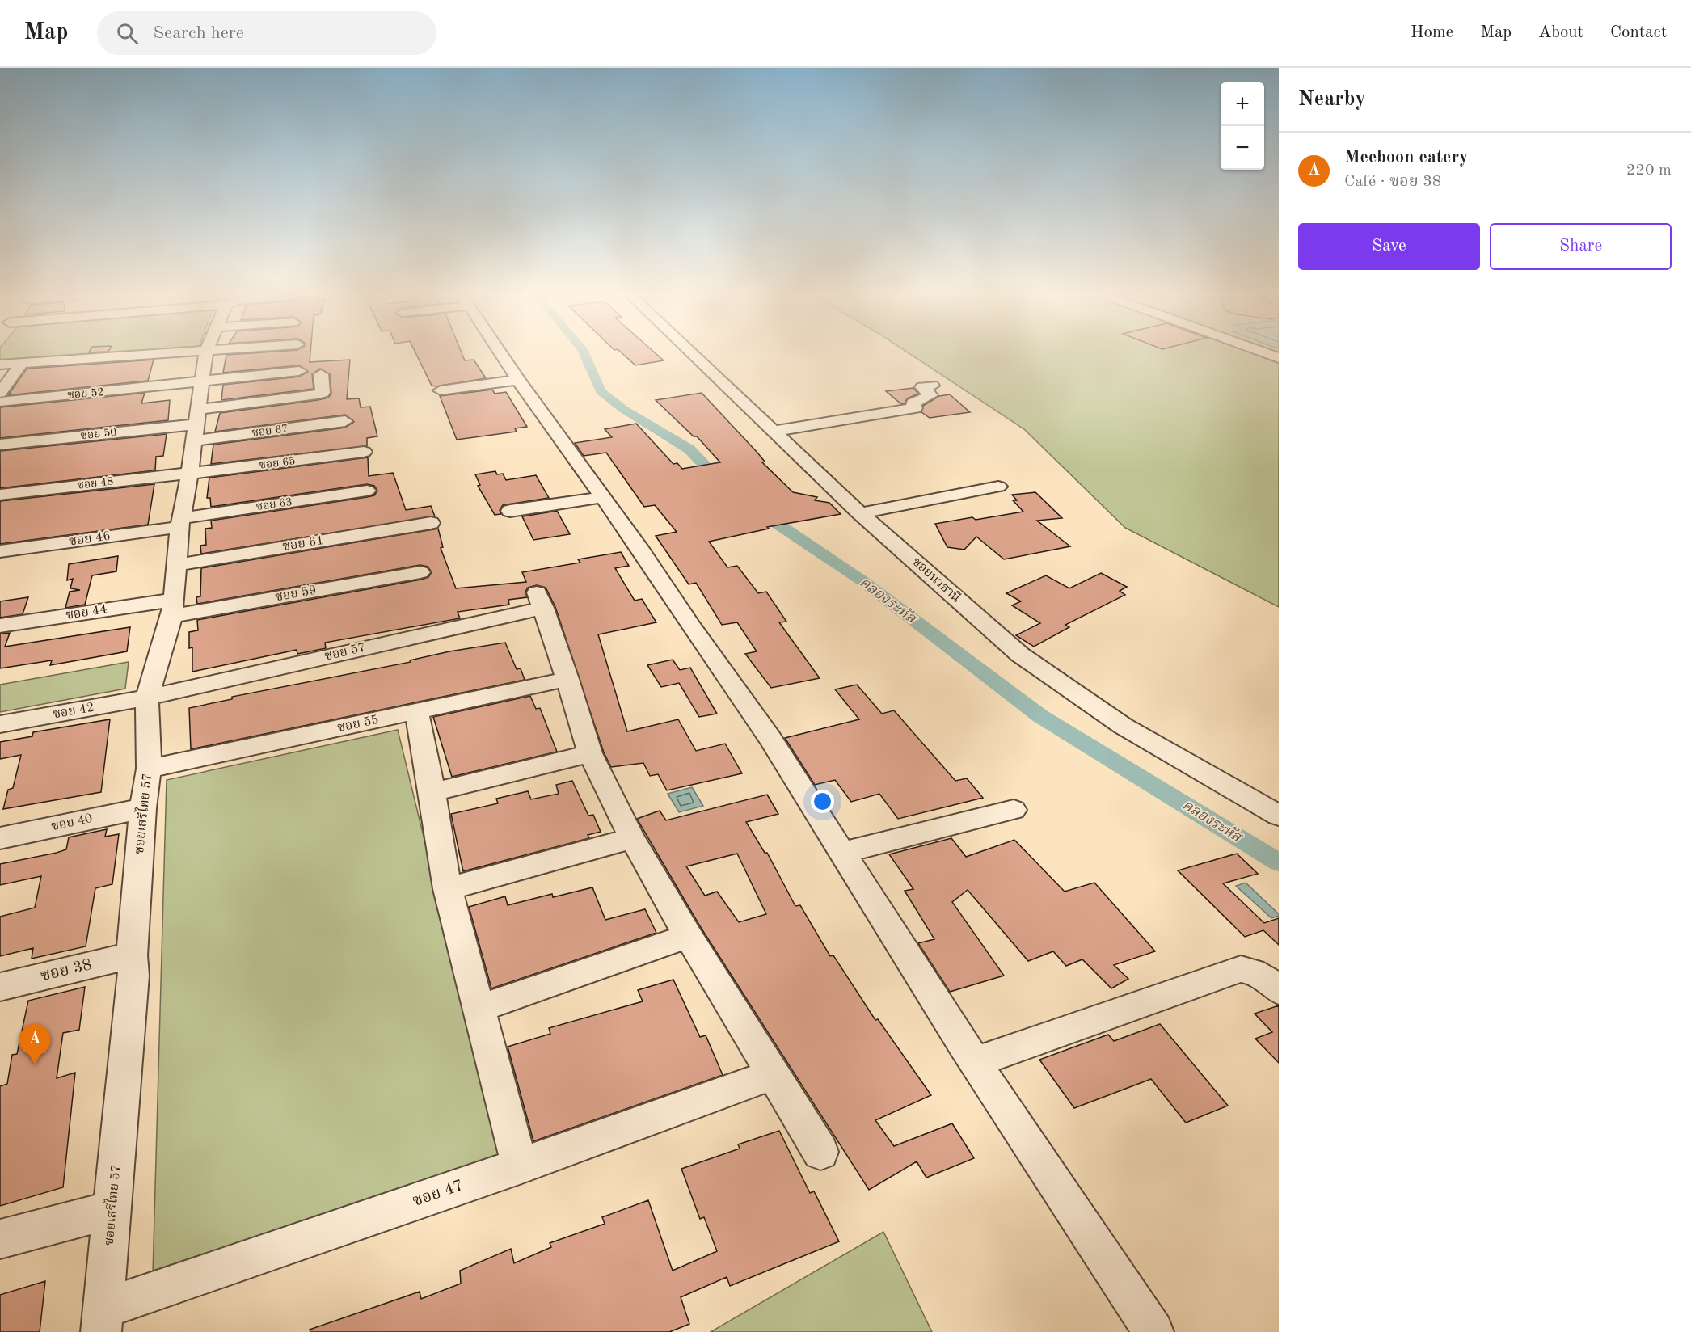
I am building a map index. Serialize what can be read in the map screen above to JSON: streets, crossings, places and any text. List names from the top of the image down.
{
  "streets": {
    "street": [
      "ซอย 52",
      "ซอย 67",
      "ซอย 50",
      "ซอย 65",
      "ซอย 48",
      "ซอย 63",
      "ซอย 46",
      "ซอย 61",
      "ซอยนวธานี",
      "ซอย 59",
      "ซอย 44",
      "ซอย 57",
      "ซอย 42",
      "ซอย 55",
      "ซอยเสรีไทย 57",
      "ซอย 40",
      "ซอย 38",
      "ซอย 47"
    ]
  },
  "crossings": [
    ["ซอย 52", "ซอยเสรีไทย 57"],
    ["ซอย 67", "ซอย 50"],
    ["ซอย 67", "ซอยเสรีไทย 57"],
    ["ซอย 50", "ซอยเสรีไทย 57"],
    ["ซอย 65", "ซอย 48"],
    ["ซอย 65", "ซอยเสรีไทย 57"],
    ["ซอย 48", "ซอยเสรีไทย 57"],
    ["ซอย 63", "ซอย 46"],
    ["ซอย 63", "ซอยเสรีไทย 57"],
    ["ซอย 46", "ซอยเสรีไทย 57"],
    ["ซอย 61", "ซอยเสรีไทย 57"],
    ["ซอย 59", "ซอย 44"],
    ["ซอย 59", "ซอยเสรีไทย 57"],
    ["ซอย 44", "ซอยเสรีไทย 57"],
    ["ซอย 57", "ซอย 42"],
    ["ซอย 57", "ซอย 55"],
    ["ซอย 57", "ซอยเสรีไทย 57"],
    ["ซอย 42", "ซอยเสรีไทย 57"],
    ["ซอย 55", "ซอยเสรีไทย 57"],
    ["ซอยเสรีไทย 57", "ซอย 40"],
    ["ซอยเสรีไทย 57", "ซอย 38"],
    ["ซอยเสรีไทย 57", "ซอย 47"]
  ],
  "water": ["คลองระหัส"],
  "page": {
    "header": "Map",
    "search": "Search here",
    "nav": [
      "Home",
      "Map",
      "About",
      "Contact"
    ],
    "heading": "Nearby",
    "map_buttons": ["+", "−"],
    "list": [
      {
        "mark": "A",
        "name": "Meeboon eatery",
        "note": "Café · ซอย 38",
        "value": "220 m"
      }
    ],
    "buttons": ["Save", "Share"],
    "pins": "A"
  }
}
